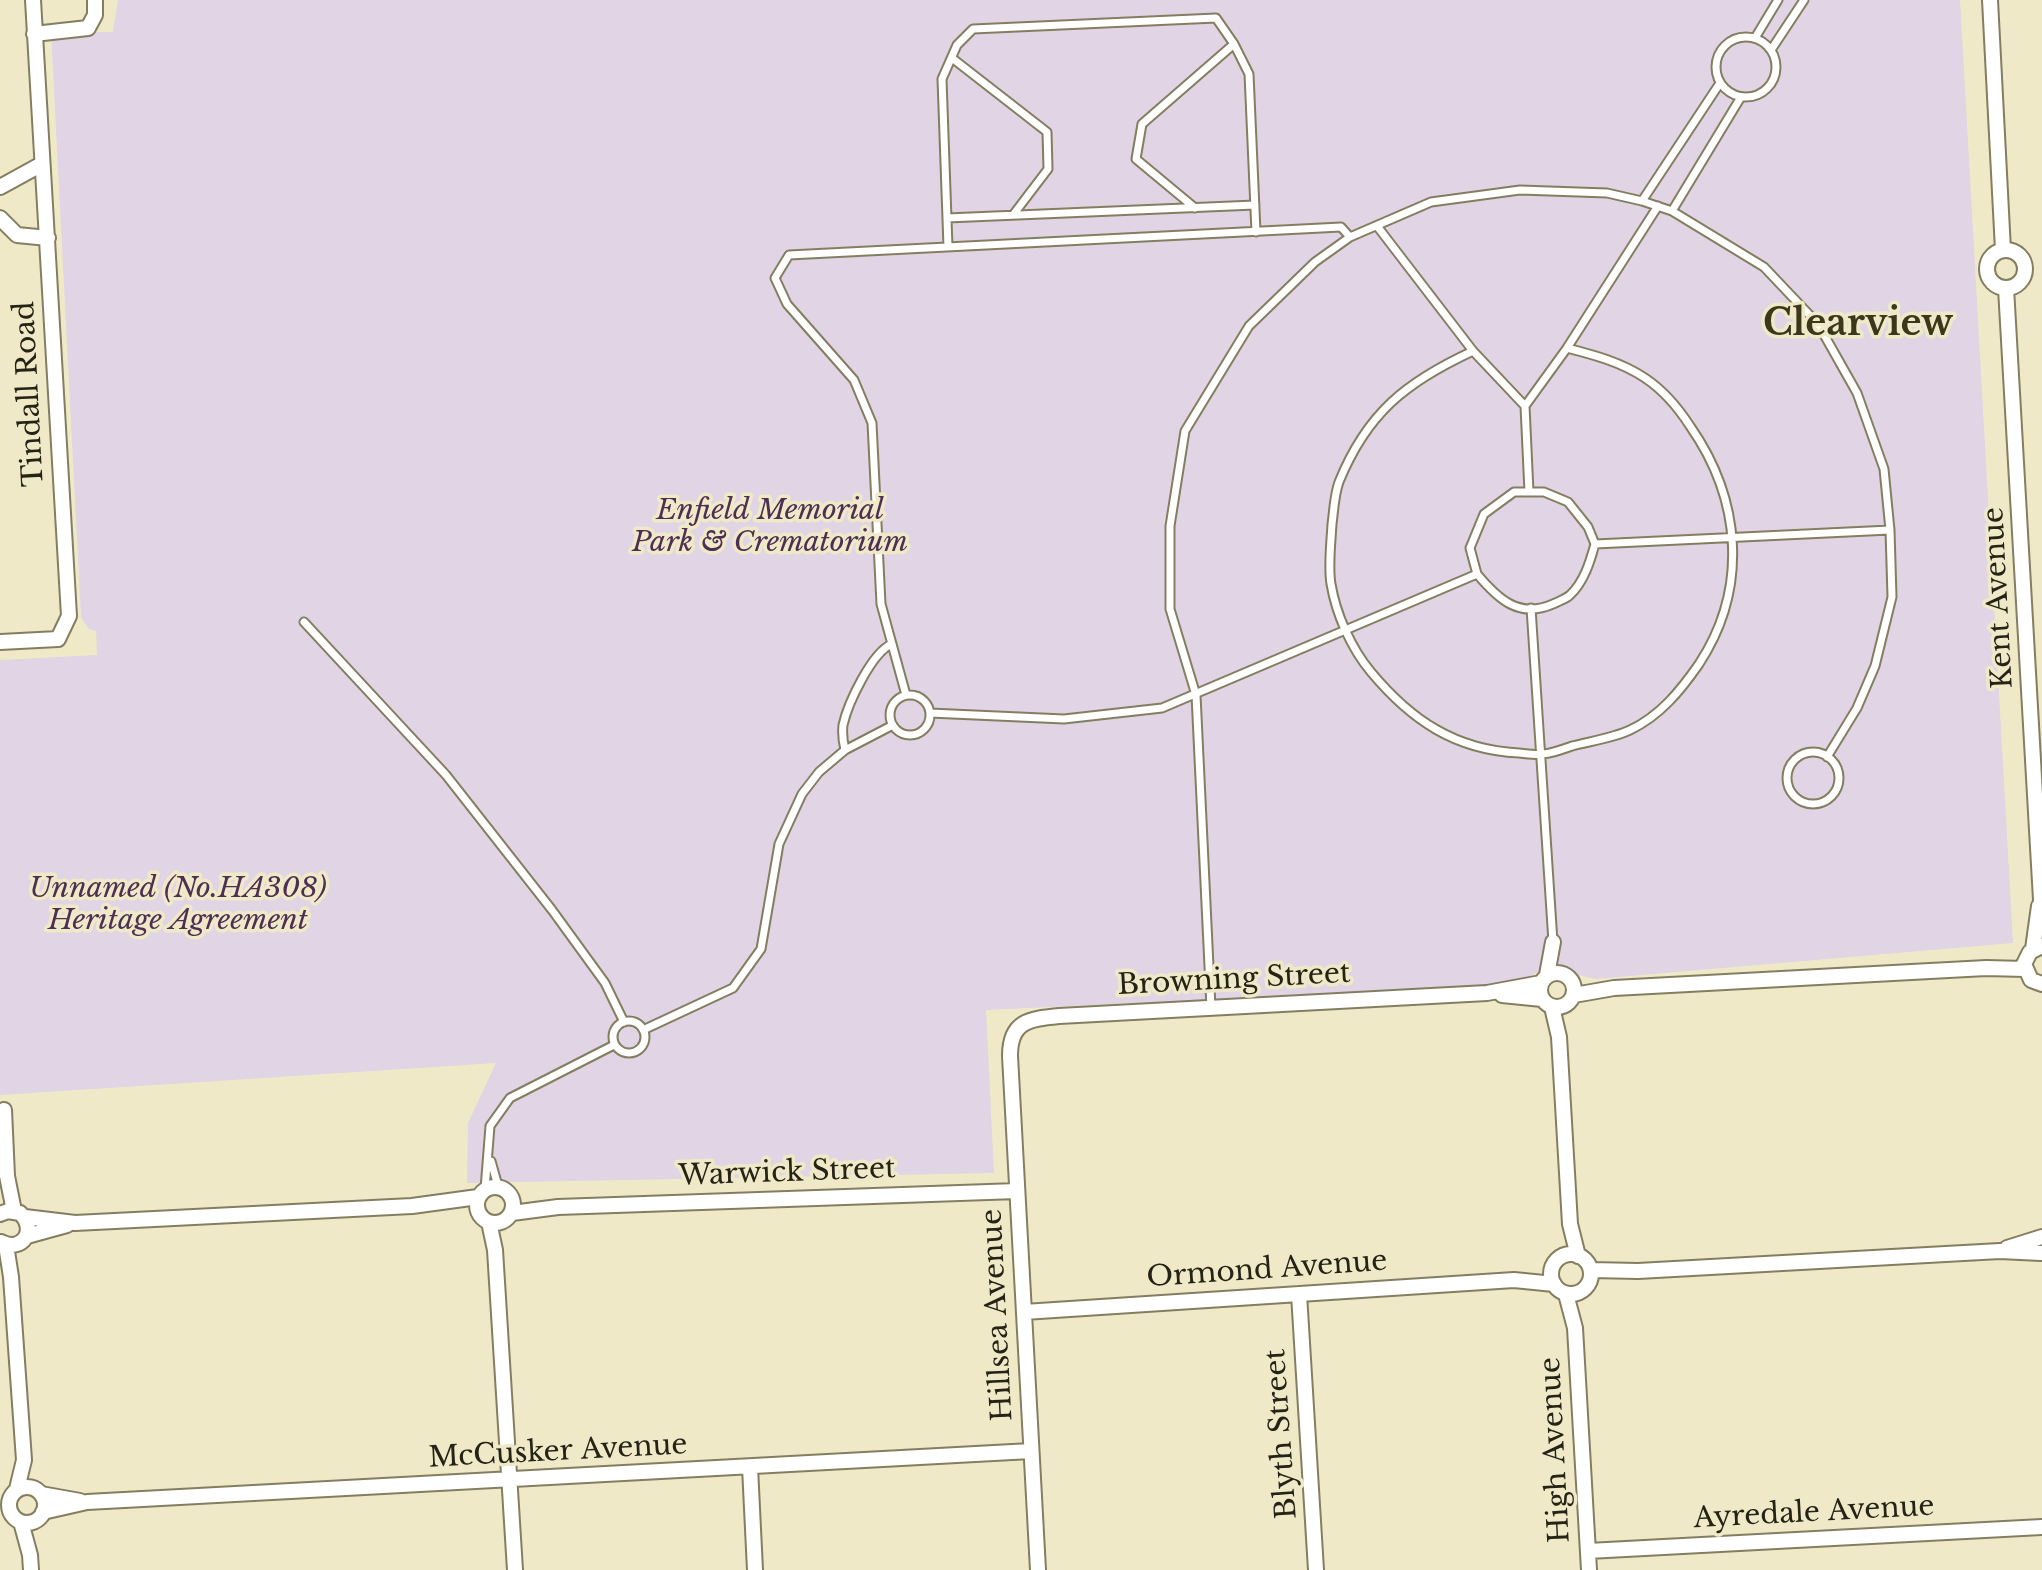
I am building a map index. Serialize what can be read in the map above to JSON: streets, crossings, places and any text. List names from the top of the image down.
{
  "streets": {
    "street": [
      "Tindall Road",
      "Kent Avenue",
      "Browning Street",
      "Warwick Street",
      "Ormond Avenue",
      "Hillsea Avenue",
      "Blyth Street",
      "High Avenue",
      "McCusker Avenue",
      "Ayredale Avenue"
    ]
  },
  "crossings": [
    ["Kent Avenue", "Browning Street"],
    ["Browning Street", "Hillsea Avenue"],
    ["Warwick Street", "Hillsea Avenue"],
    ["Ormond Avenue", "Hillsea Avenue"],
    ["Ormond Avenue", "Blyth Street"],
    ["Ormond Avenue", "High Avenue"],
    ["Hillsea Avenue", "McCusker Avenue"],
    ["High Avenue", "Ayredale Avenue"]
  ],
  "districts": ["Clearview"],
  "parks": ["Enfield Memorial Park & Crematorium", "Unnamed (No.HA308) Heritage Agreement"]
}
